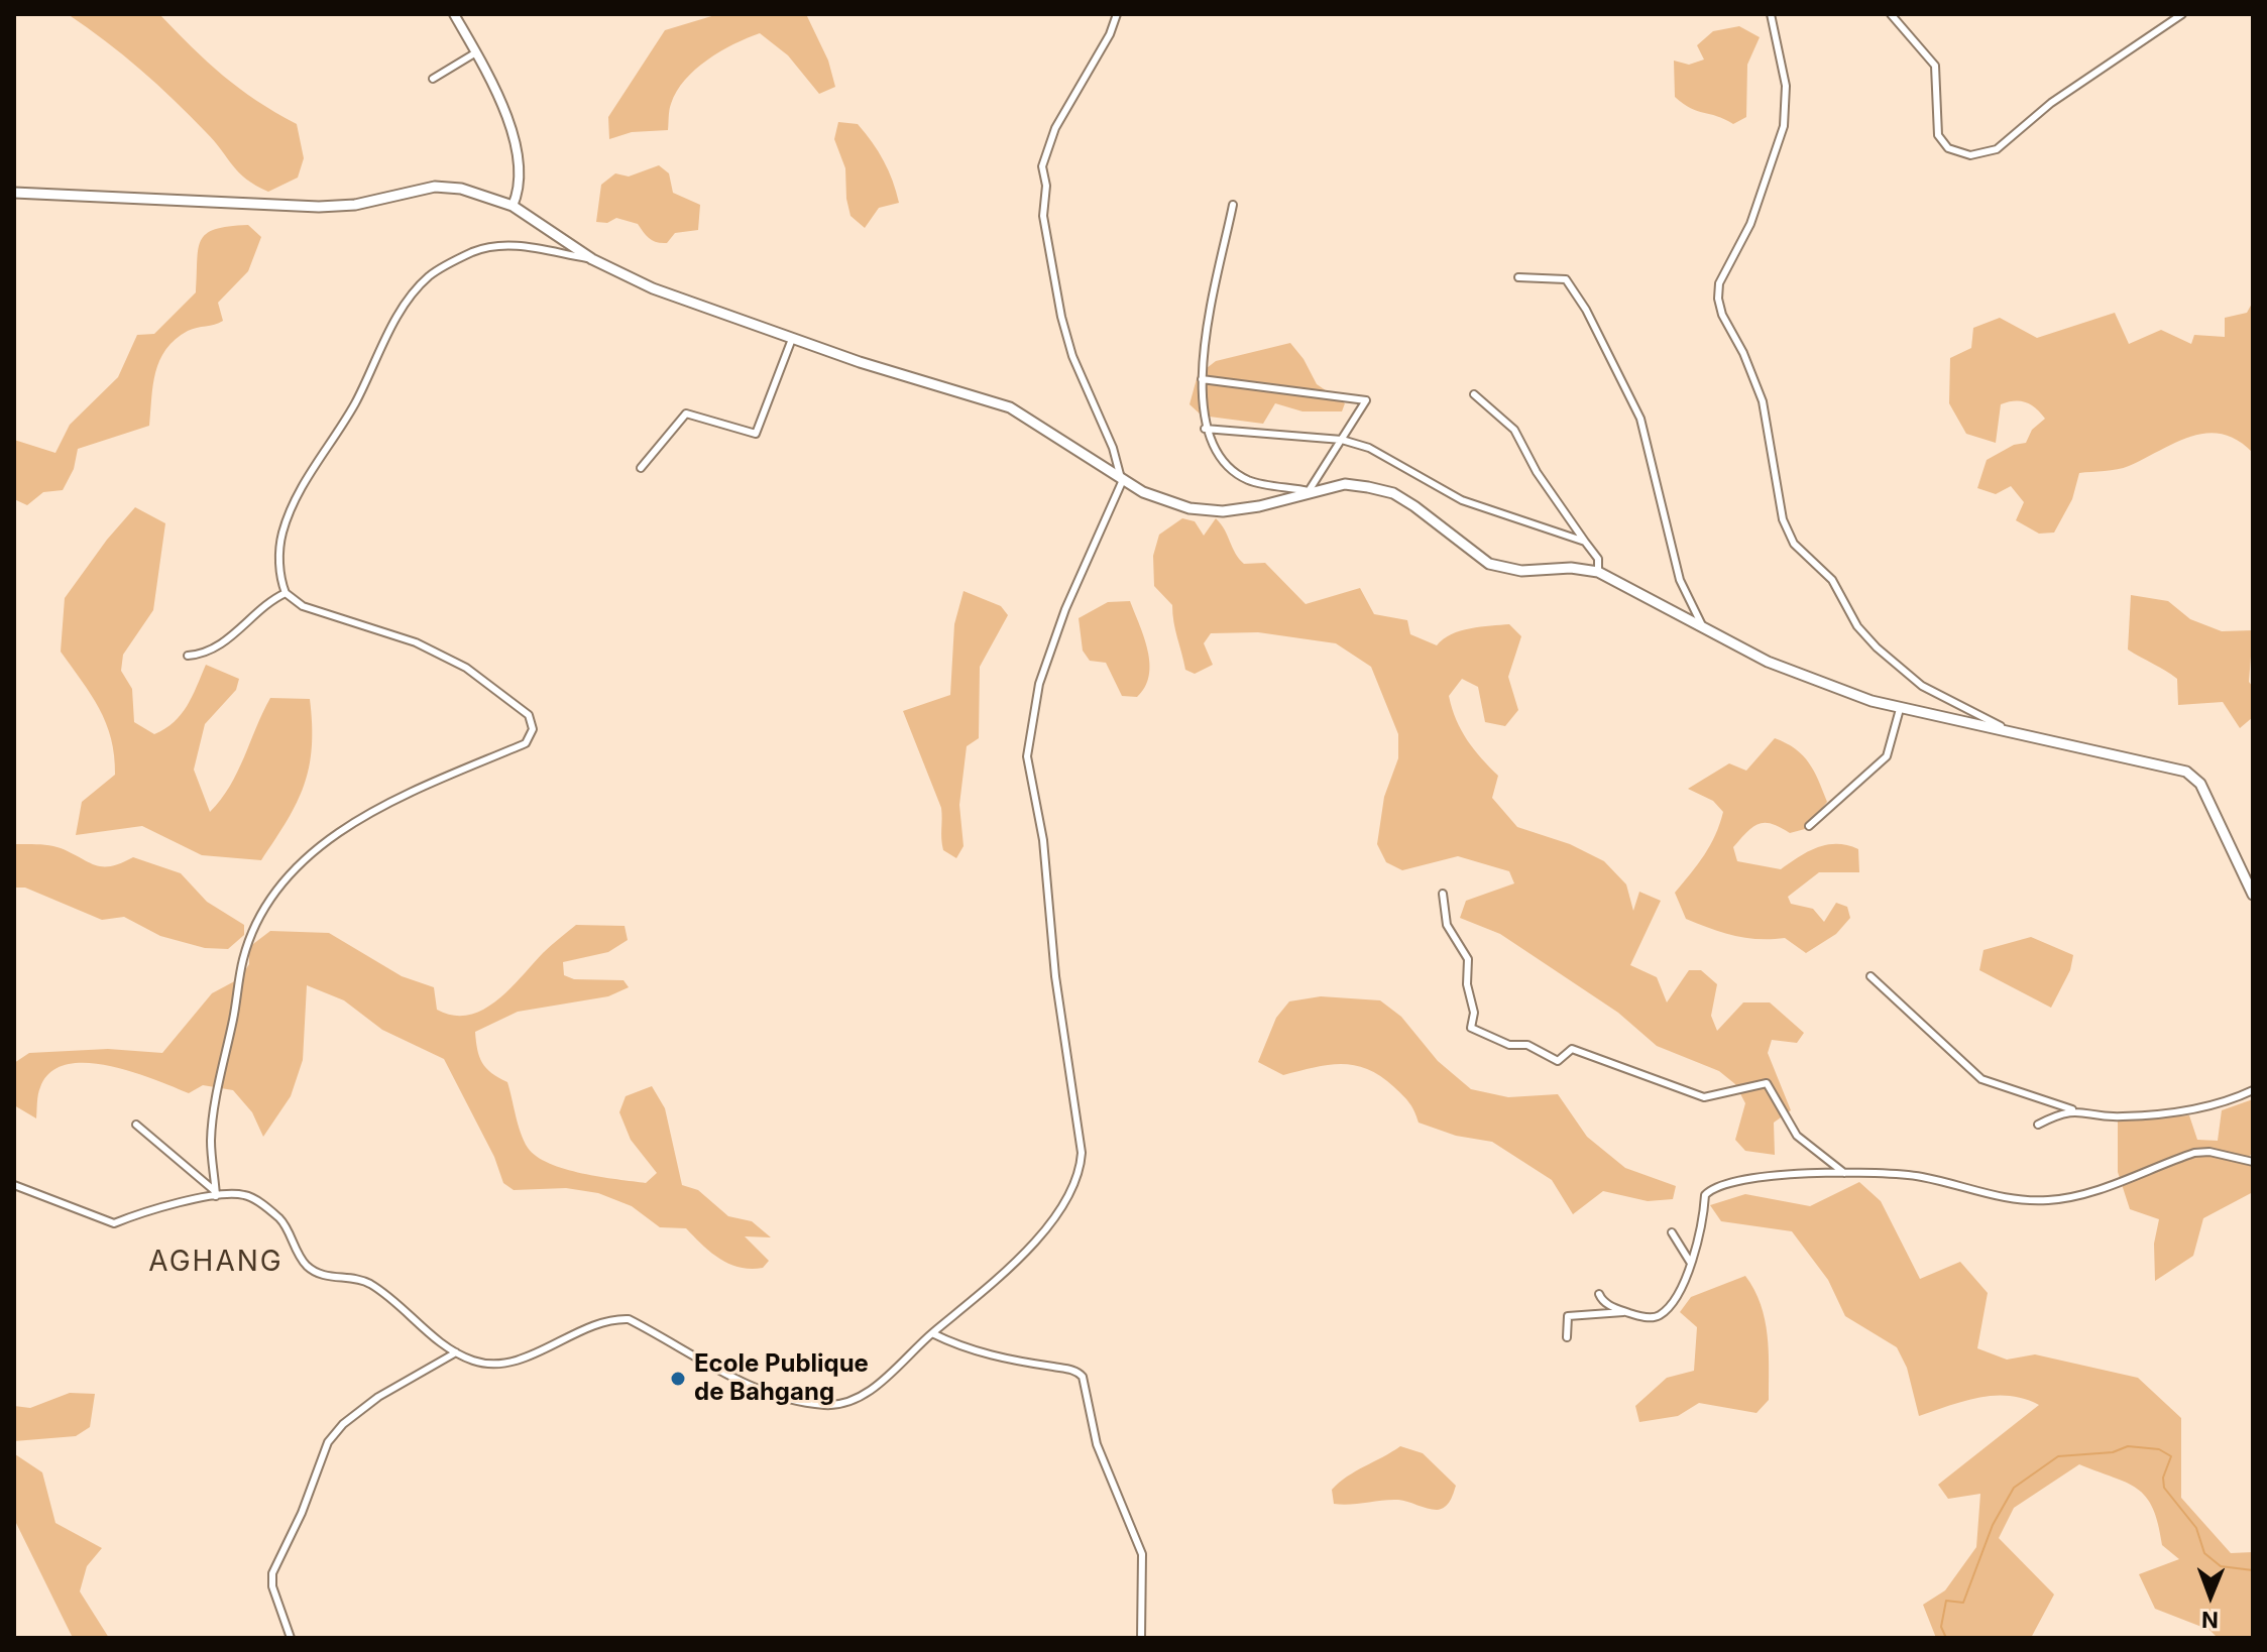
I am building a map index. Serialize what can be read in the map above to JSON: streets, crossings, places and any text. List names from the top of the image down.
{
  "districts": ["AGHANG"],
  "places": ["Ecole Publique de Bahgang"],
  "north": "bottom"
}
